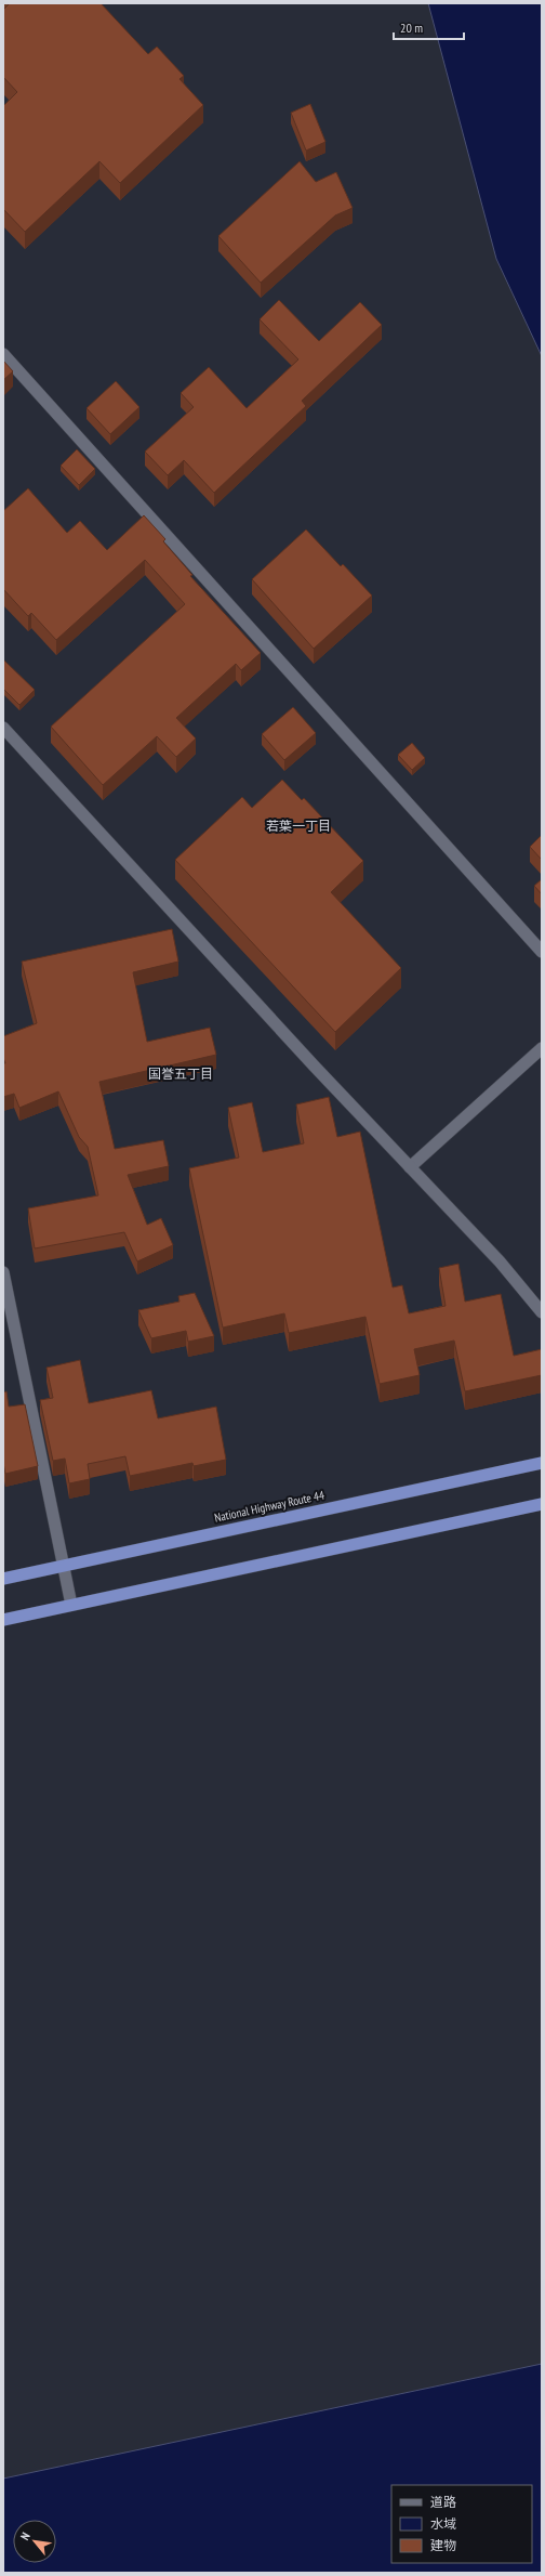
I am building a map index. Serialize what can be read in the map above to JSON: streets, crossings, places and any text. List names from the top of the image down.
{
  "streets": {
    "highway": ["National Highway Route 44"]
  },
  "districts": ["若葉一丁目", "国誉五丁目"],
  "legend": ["道路", "水域", "建物"],
  "scale_bar": "20 m",
  "north": "top left"
}
